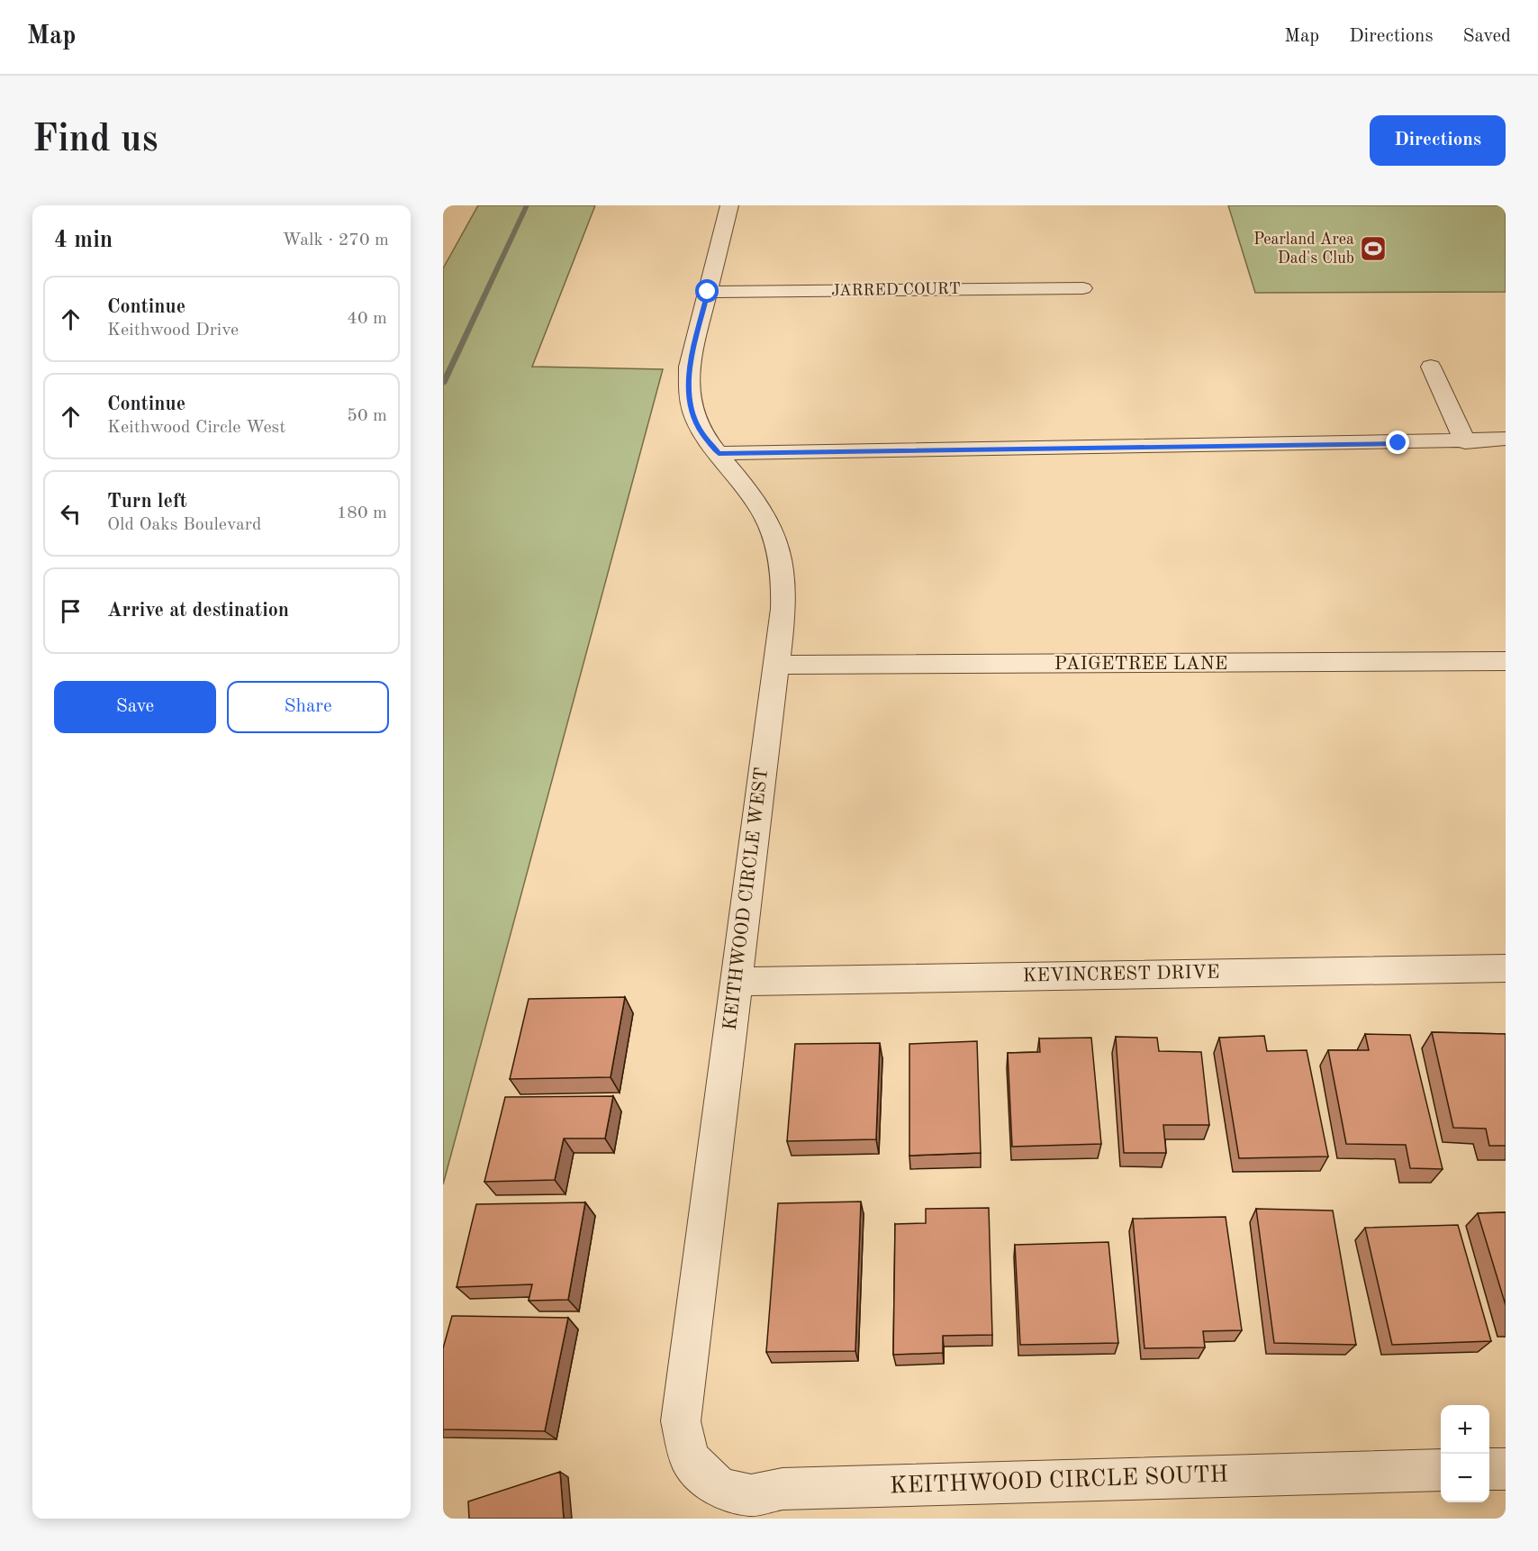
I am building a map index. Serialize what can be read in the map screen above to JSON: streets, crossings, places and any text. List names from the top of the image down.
{
  "streets": {
    "street": [
      "JARRED COURT",
      "PAIGETREE LANE",
      "KEITHWOOD CIRCLE WEST",
      "KEVINCREST DRIVE",
      "KEITHWOOD CIRCLE SOUTH"
    ]
  },
  "crossings": [
    ["JARRED COURT", "KEITHWOOD CIRCLE WEST"],
    ["PAIGETREE LANE", "KEITHWOOD CIRCLE WEST"],
    ["KEITHWOOD CIRCLE WEST", "KEVINCREST DRIVE"],
    ["KEITHWOOD CIRCLE WEST", "KEITHWOOD CIRCLE SOUTH"]
  ],
  "places": {
    "sports": ["Pearland Area Dad's Club"]
  },
  "page": {
    "header": "Map",
    "nav": ["Map", "Directions", "Saved"],
    "buttons": [
      "Directions",
      ["Save", "Share"]
    ],
    "title": "Find us",
    "heading": ["4 min", "Walk · 270 m"],
    "list": [
      ["Continue", "Keithwood Drive", "40 m"],
      ["Continue", "Keithwood Circle West", "50 m"],
      ["Turn left", "Old Oaks Boulevard", "180 m"],
      "Arrive at destination"
    ],
    "map_buttons": ["+", "−"]
  }
}
